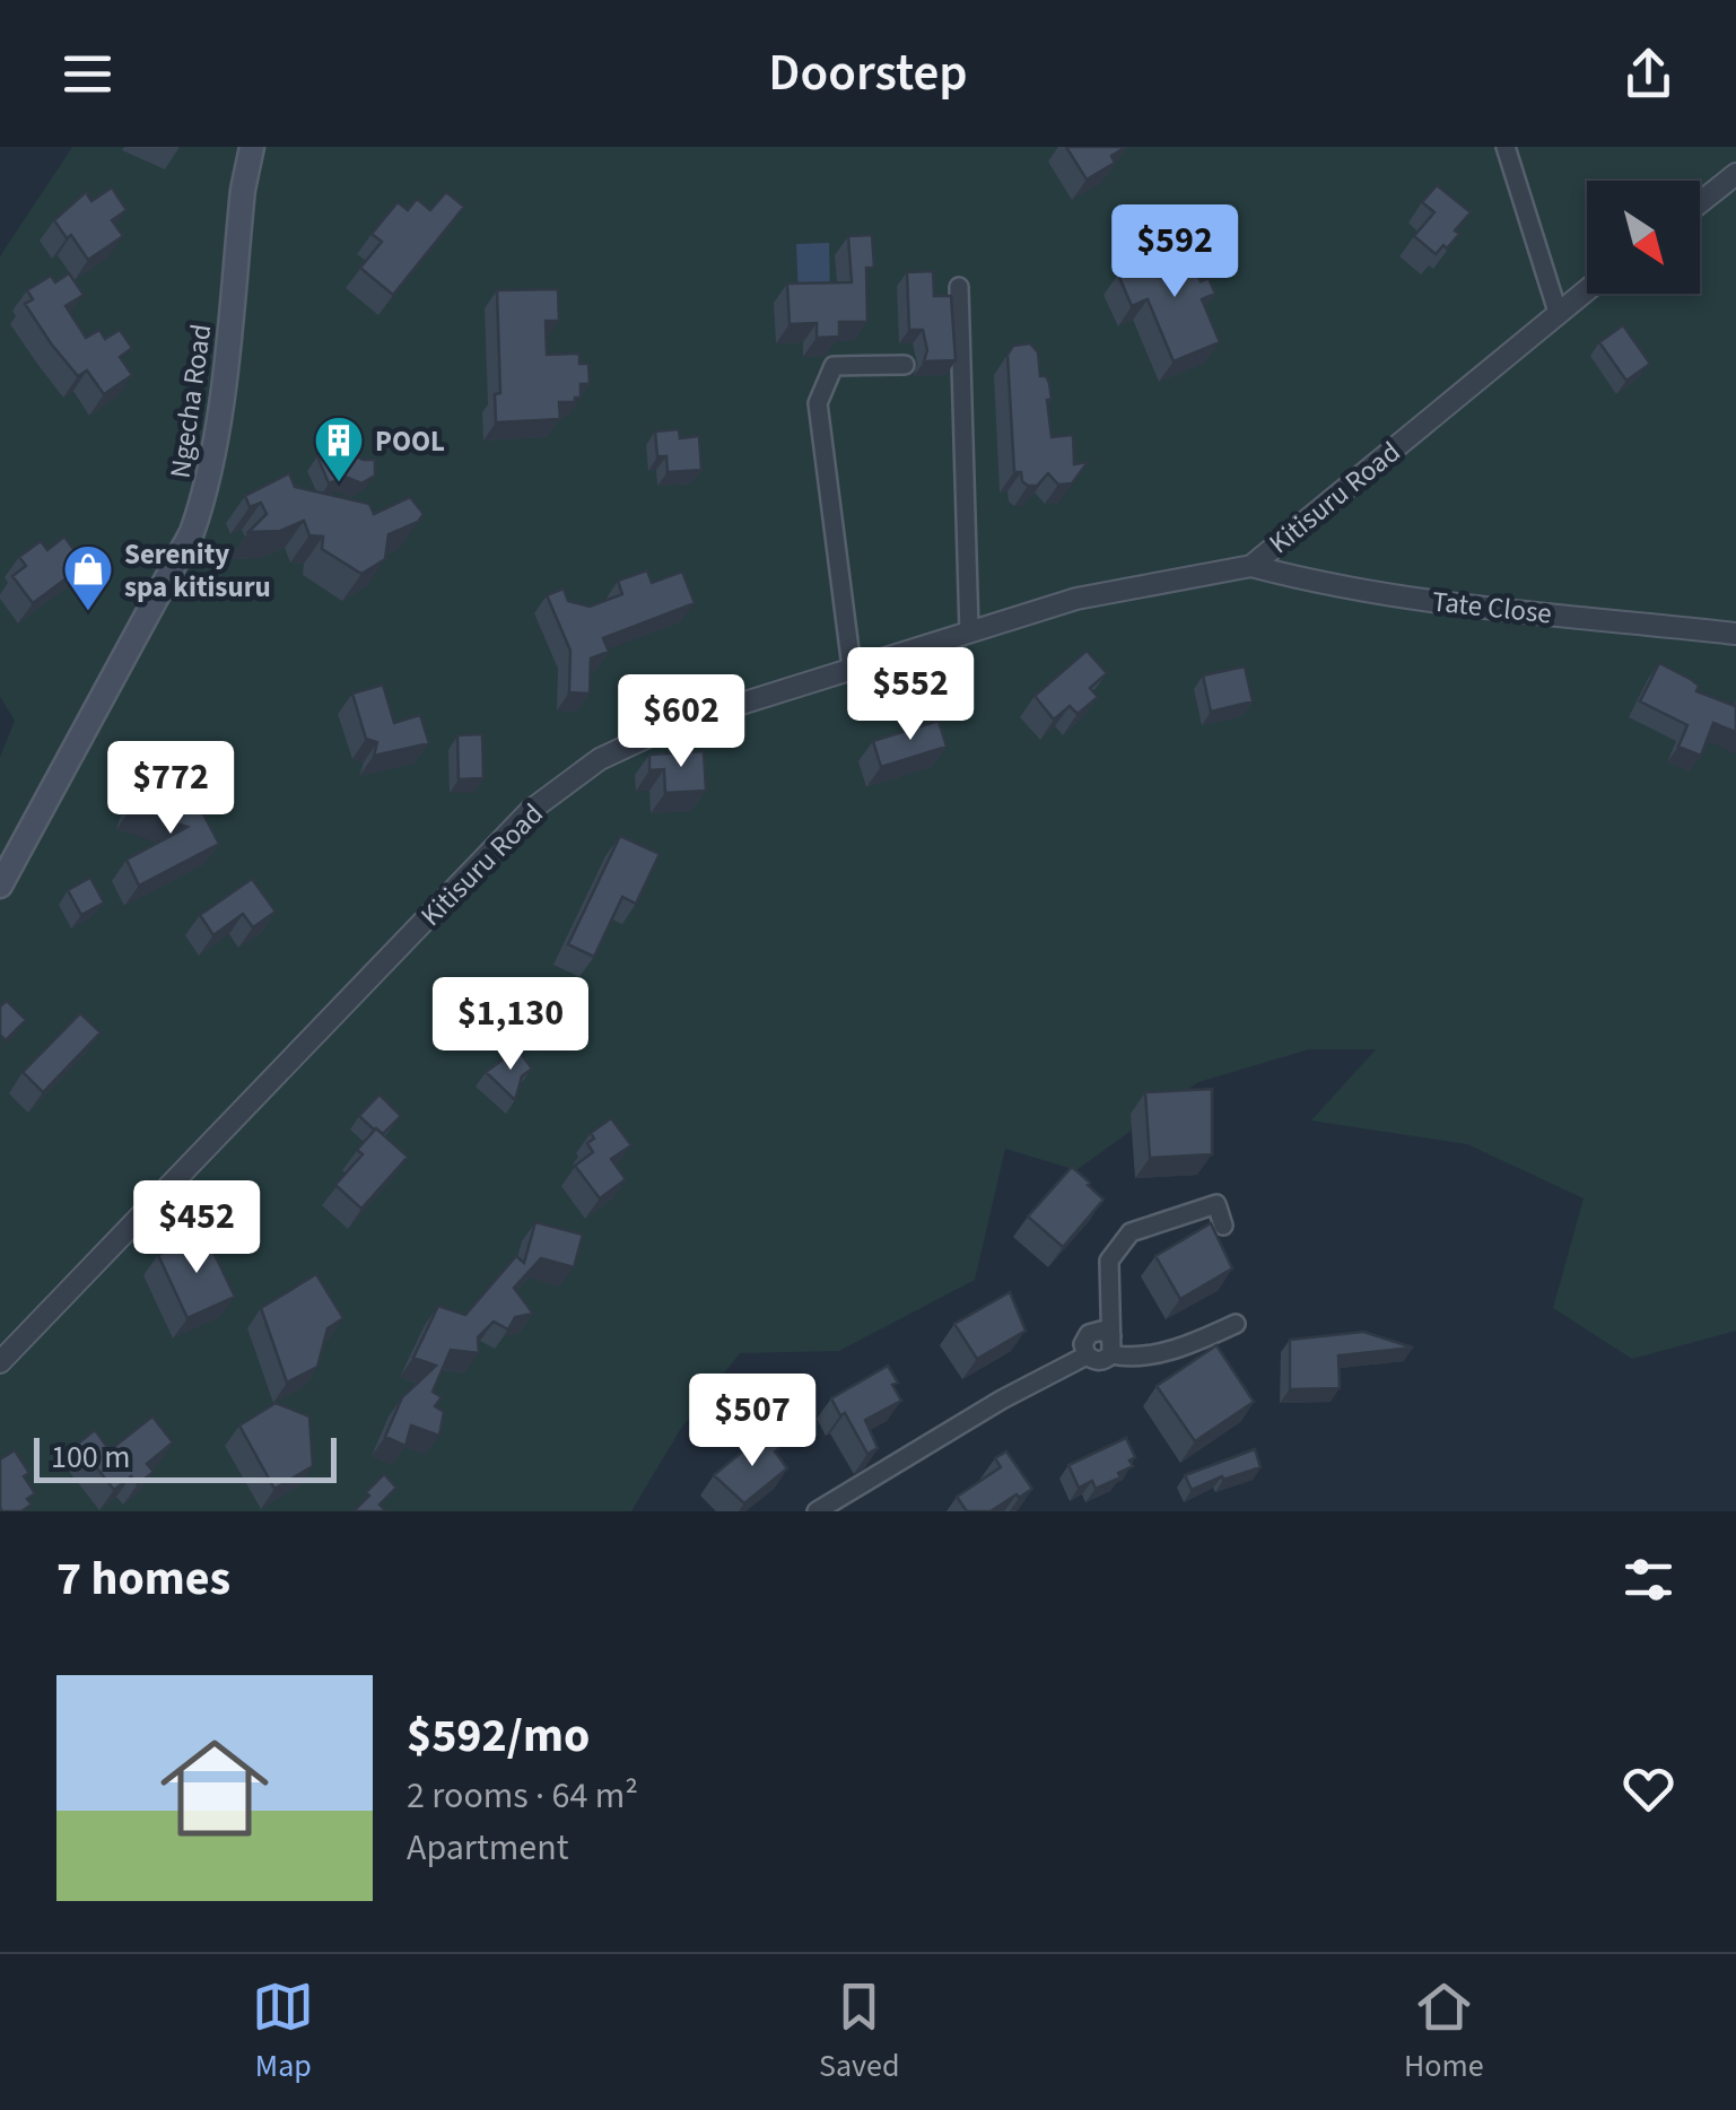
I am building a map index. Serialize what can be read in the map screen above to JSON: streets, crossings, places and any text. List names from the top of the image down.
{
  "streets": {
    "main road": ["Ngecha Road"],
    "street": ["Kitisuru Road", "Tate Close"]
  },
  "crossings": [
    ["Kitisuru Road", "Tate Close"]
  ],
  "places": {
    "building": ["POOL"],
    "shop": ["Serenity spa kitisuru"]
  },
  "scale_bar": "100 m",
  "north": "bottom right",
  "page": {
    "header": "Doorstep",
    "price": [
      "$592",
      "$552",
      "$602",
      "$772",
      "$1,130",
      "$452",
      "$507"
    ],
    "scale": "100 m",
    "heading": "7 homes",
    "list": [
      {
        "name": "$592/mo",
        "note": "2 rooms · 64 m² · Apartment"
      }
    ],
    "tabs": ["Map", "Saved", "Home"]
  }
}
